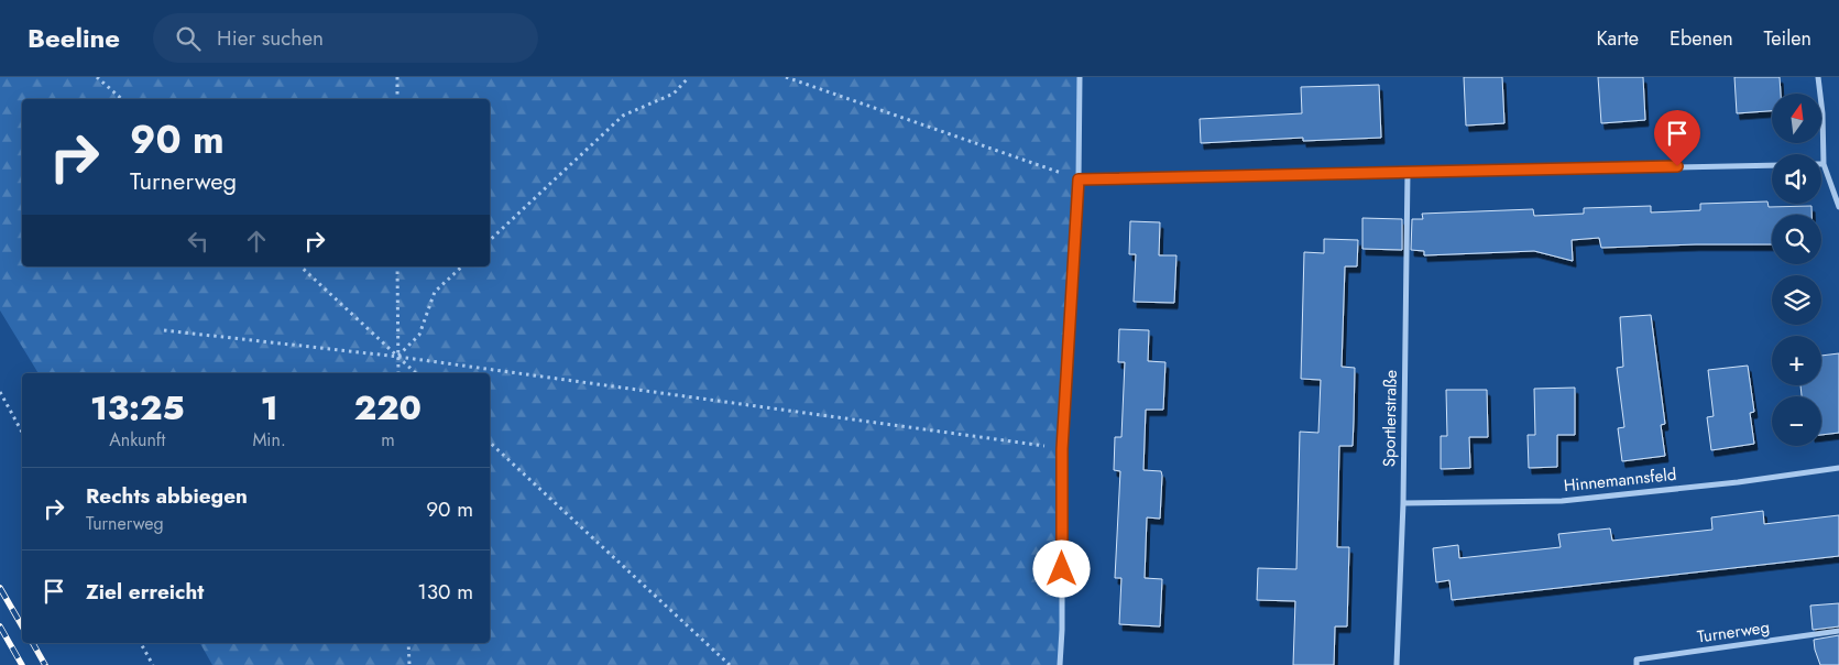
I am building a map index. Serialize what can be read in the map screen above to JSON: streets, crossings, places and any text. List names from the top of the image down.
{
  "streets": {
    "street": ["Sportlerstraße", "Hinnemannsfeld", "Turnerweg"]
  },
  "crossings": [
    ["Sportlerstraße", "Hinnemannsfeld"]
  ],
  "north": "top",
  "page": {
    "header": "Beeline",
    "search": "Hier suchen",
    "nav": ["Karte", "Ebenen", "Teilen"],
    "map_buttons": ["+", "−"],
    "turn": ["90 m", "Turnerweg"],
    "eta": [
      "13:25",
      "Ankunft",
      "1",
      "Min.",
      "220",
      "m"
    ],
    "list": [
      {
        "name": "Rechts abbiegen",
        "note": "Turnerweg",
        "value": "90 m"
      },
      {
        "name": "Ziel erreicht",
        "value": "130 m"
      }
    ]
  }
}
